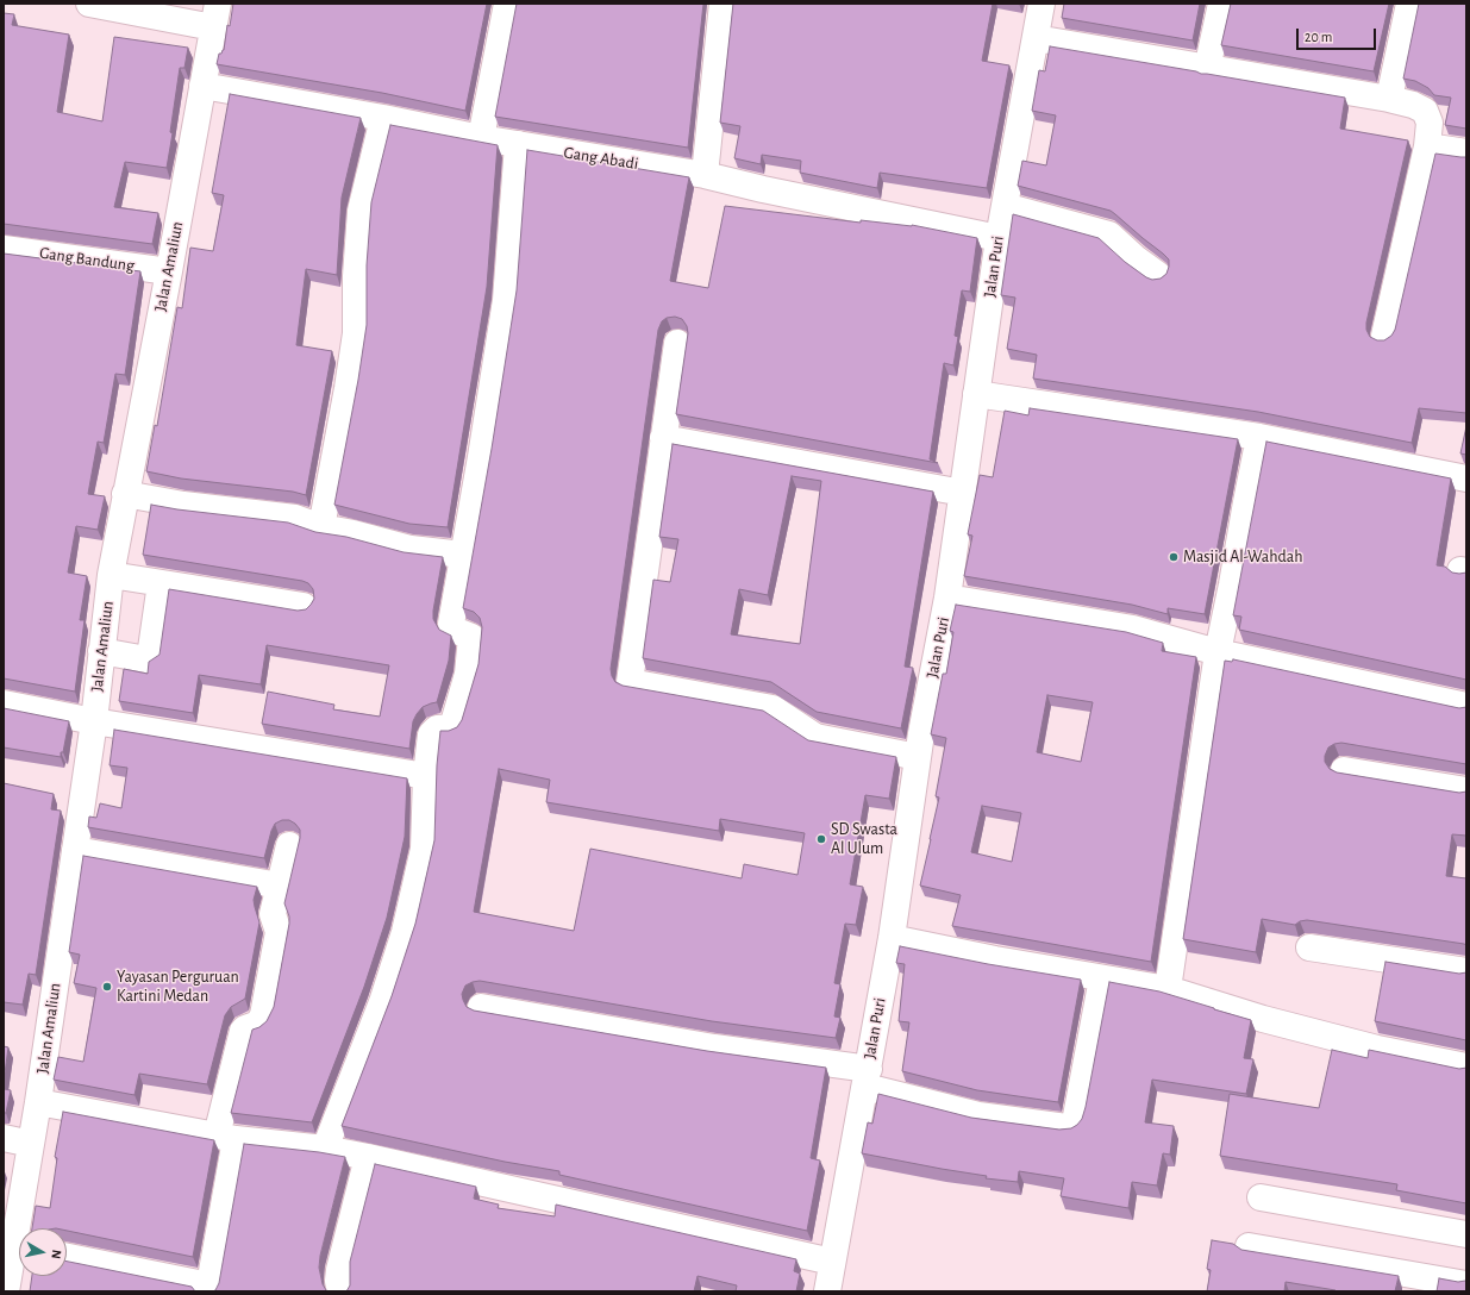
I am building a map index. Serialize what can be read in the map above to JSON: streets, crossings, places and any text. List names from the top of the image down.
{
  "streets": {
    "street": [
      "Gang Abadi",
      "Gang Bandung",
      "Jalan Amaliun",
      "Jalan Puri"
    ]
  },
  "crossings": [
    ["Gang Abadi", "Jalan Amaliun"],
    ["Gang Abadi", "Jalan Puri"],
    ["Gang Bandung", "Jalan Amaliun"]
  ],
  "places": ["Masjid Al-Wahdah", "SD Swasta Al Ulum", "Yayasan Perguruan Kartini Medan"],
  "scale_bar": "20 m",
  "north": "right"
}
